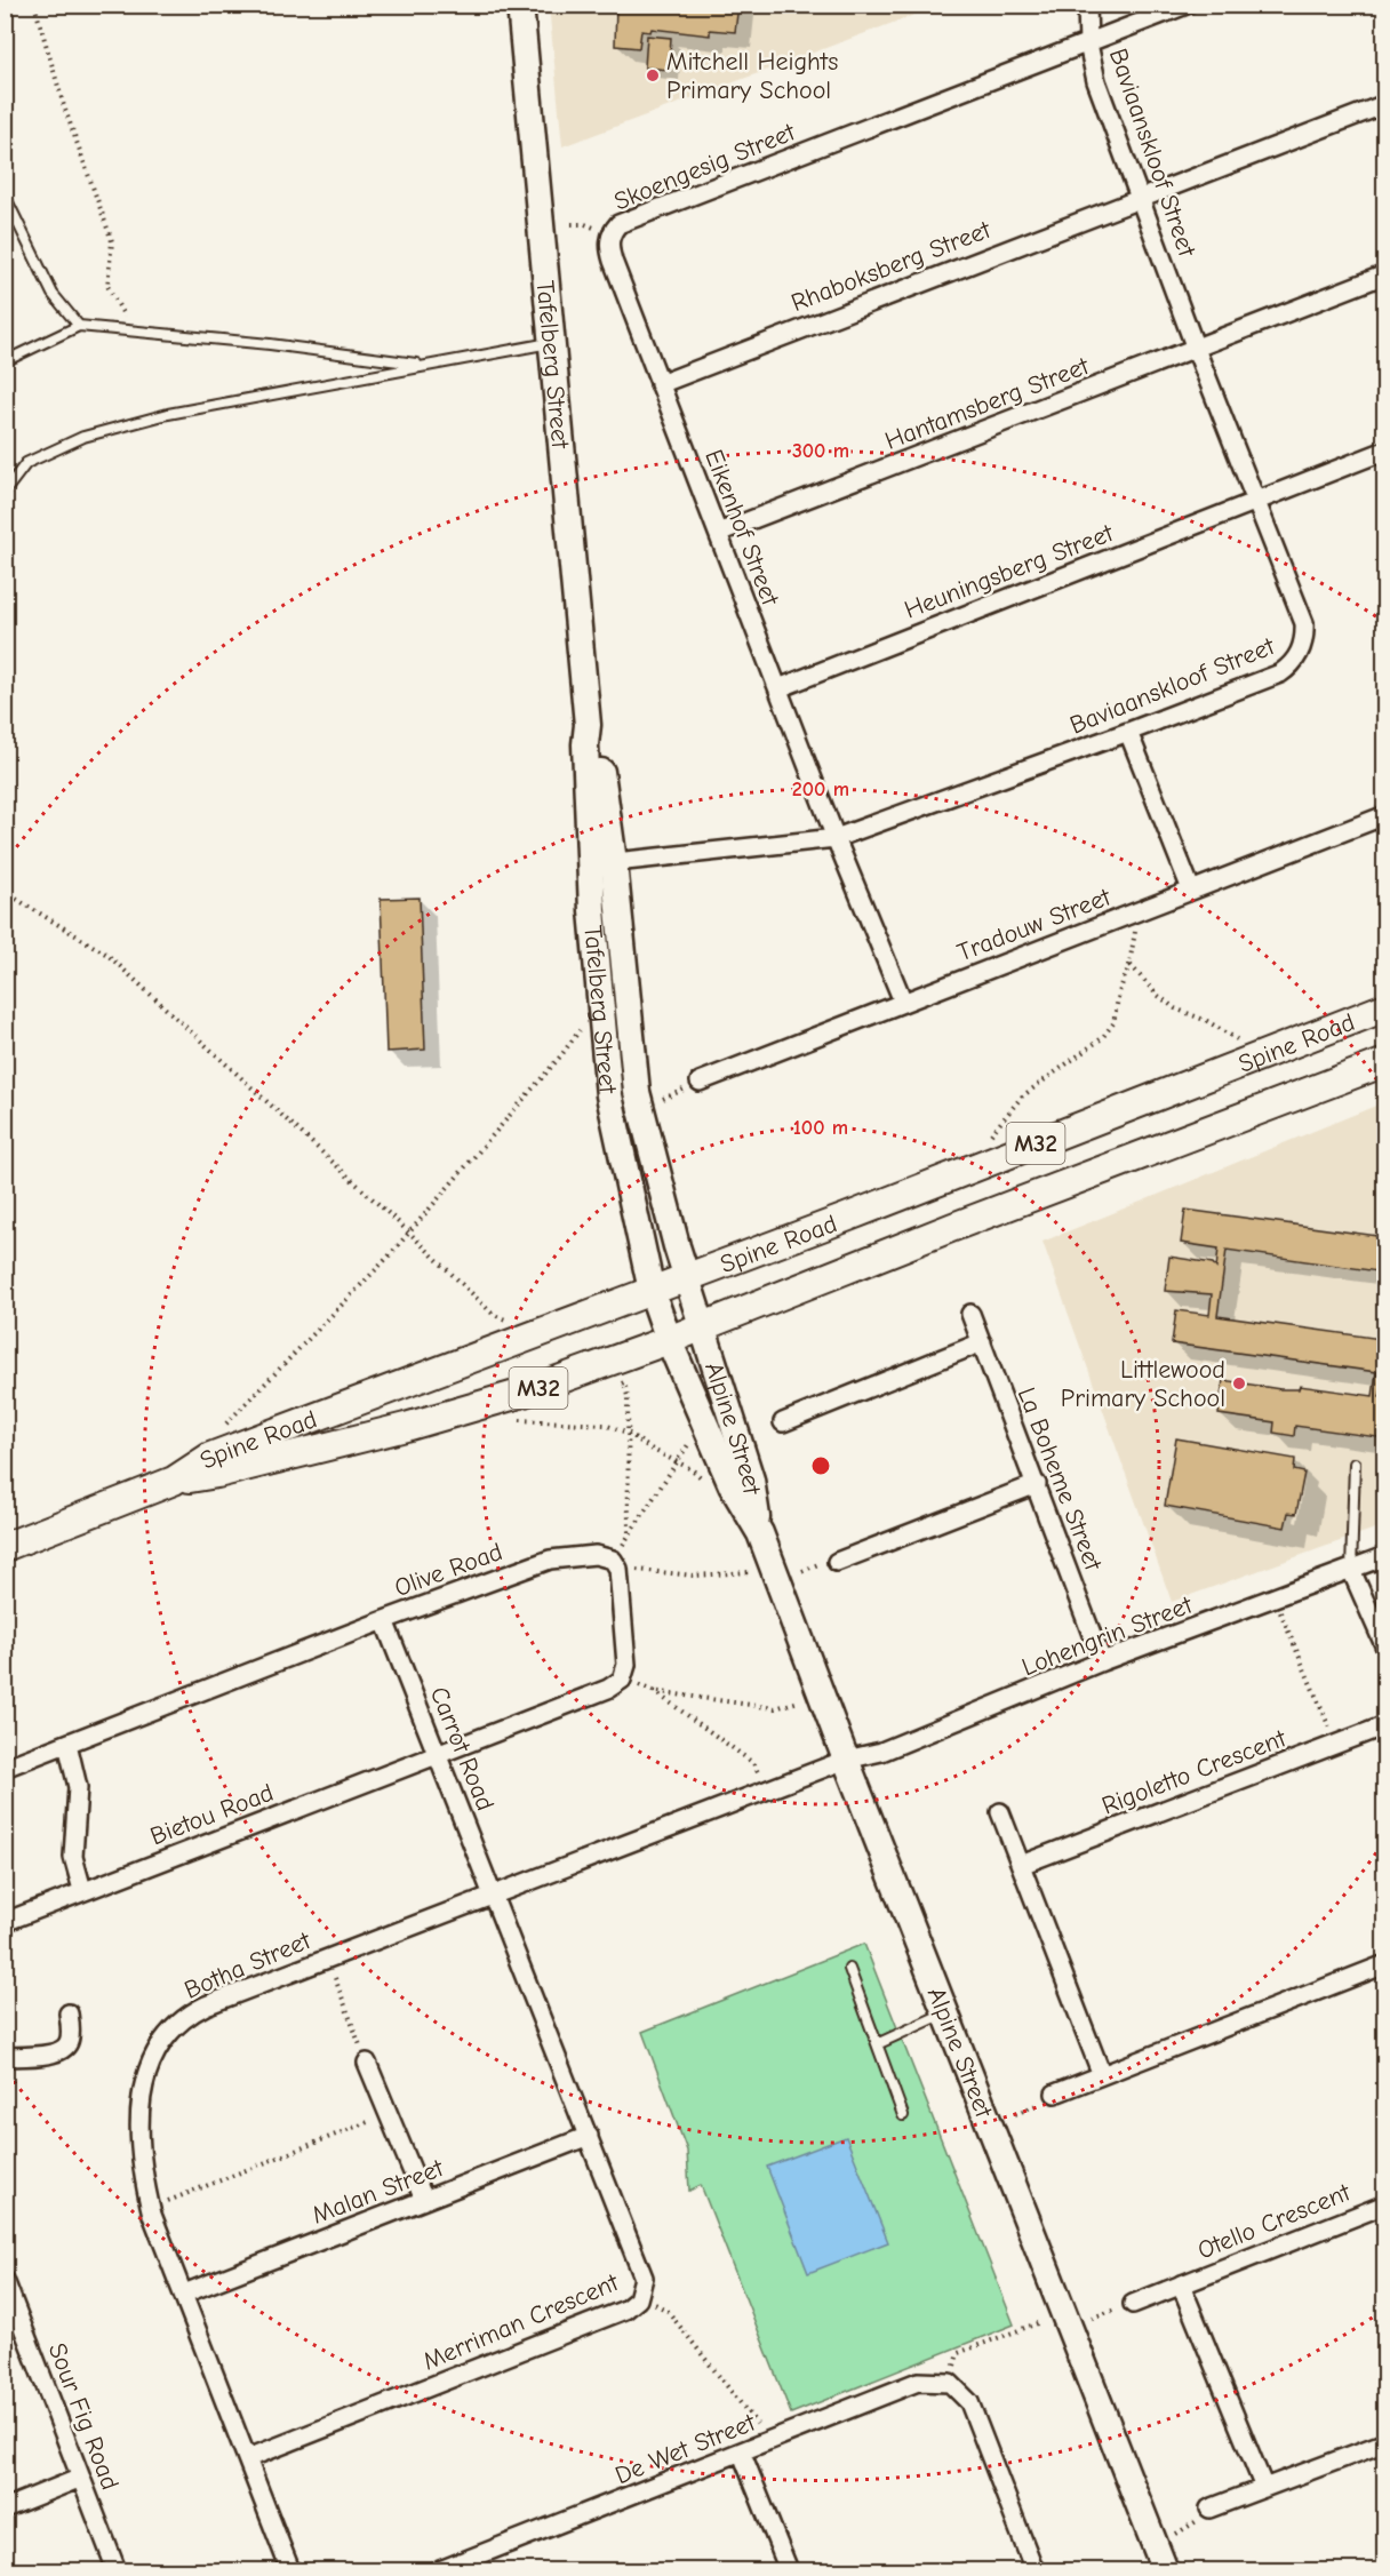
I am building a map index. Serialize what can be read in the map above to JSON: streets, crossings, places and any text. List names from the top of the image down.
{
  "streets": {
    "main road": ["Spine Road", "M32"],
    "street": [
      "Baviaanskloof Street",
      "Skoengesig Street",
      "Rhaboksberg Street",
      "Tafelberg Street",
      "Hantamsberg Street",
      "Eikenhof Street",
      "Heuningsberg Street",
      "Tradouw Street",
      "Alpine Street",
      "La Boheme Street",
      "Olive Road",
      "Lohengrin Street",
      "Carrot Road",
      "Rigoletto Crescent",
      "Bietou Road",
      "Botha Street",
      "Malan Street",
      "Otello Crescent",
      "Merriman Crescent",
      "Sour Fig Road",
      "De Wet Street"
    ]
  },
  "crossings": [
    ["Baviaanskloof Street", "Skoengesig Street"],
    ["Baviaanskloof Street", "Rhaboksberg Street"],
    ["Baviaanskloof Street", "Tafelberg Street"],
    ["Baviaanskloof Street", "Hantamsberg Street"],
    ["Baviaanskloof Street", "Eikenhof Street"],
    ["Baviaanskloof Street", "Heuningsberg Street"],
    ["Skoengesig Street", "Eikenhof Street"],
    ["Rhaboksberg Street", "Eikenhof Street"],
    ["Tafelberg Street", "Spine Road"],
    ["Tafelberg Street", "Alpine Street"],
    ["Hantamsberg Street", "Eikenhof Street"],
    ["Eikenhof Street", "Heuningsberg Street"],
    ["Eikenhof Street", "Tradouw Street"],
    ["Spine Road", "Alpine Street"],
    ["Alpine Street", "Lohengrin Street"],
    ["Alpine Street", "Botha Street"],
    ["La Boheme Street", "Lohengrin Street"],
    ["Olive Road", "Carrot Road"],
    ["Lohengrin Street", "Botha Street"],
    ["Carrot Road", "Bietou Road"],
    ["Carrot Road", "Botha Street"],
    ["Carrot Road", "Merriman Crescent"],
    ["Botha Street", "Malan Street"],
    ["Botha Street", "Merriman Crescent"],
    ["Malan Street", "Merriman Crescent"]
  ],
  "places": ["Mitchell Heights Primary School", "Littlewood Primary School"],
  "rings": ["300 m", "200 m", "100 m"]
}
